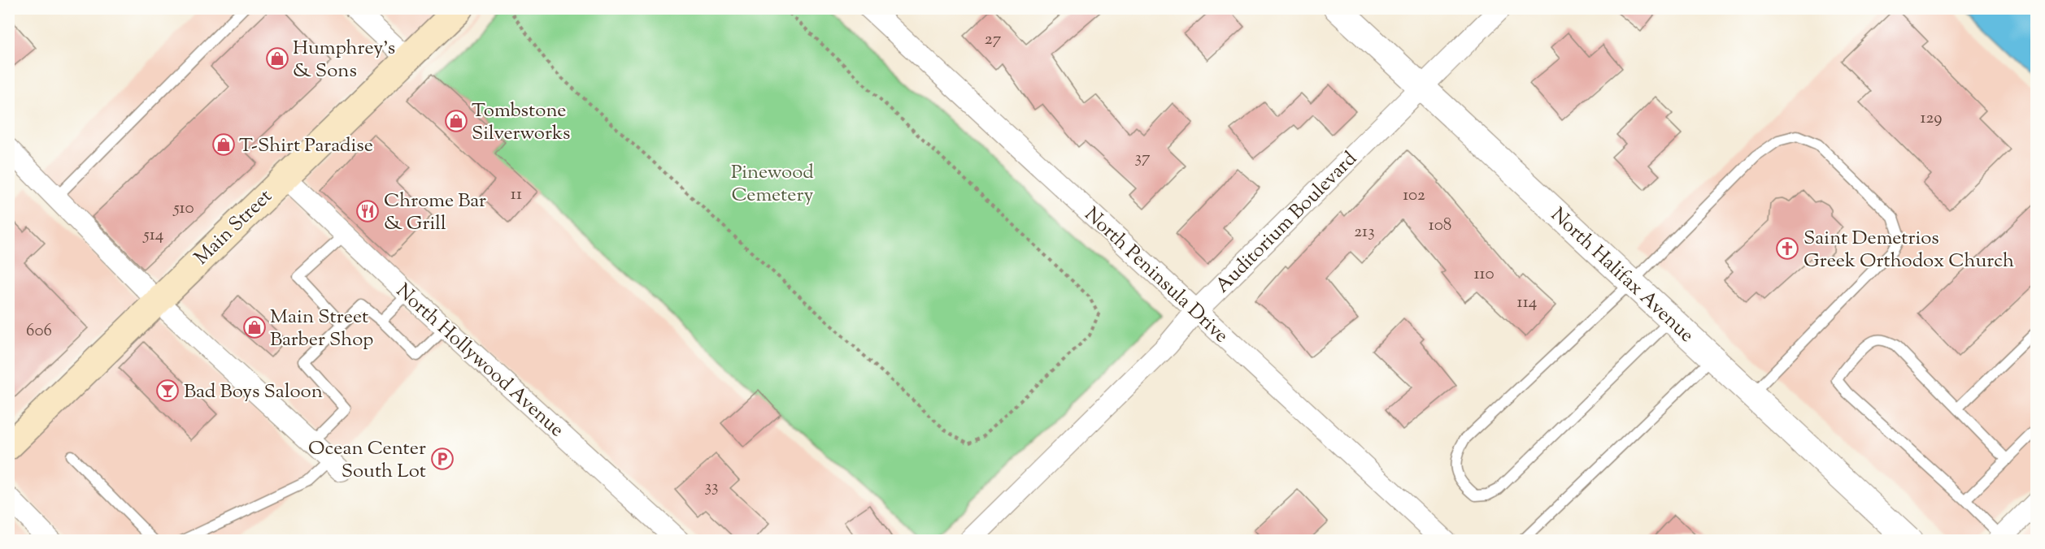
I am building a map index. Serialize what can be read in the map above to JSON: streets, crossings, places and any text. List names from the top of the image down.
{
  "streets": {
    "main road": ["Main Street"],
    "street": [
      "Auditorium Boulevard",
      "North Peninsula Drive",
      "North Halifax Avenue",
      "North Hollywood Avenue"
    ]
  },
  "crossings": [
    ["Auditorium Boulevard", "North Peninsula Drive"],
    ["Auditorium Boulevard", "North Halifax Avenue"],
    ["Main Street", "North Hollywood Avenue"]
  ],
  "parks": ["Pinewood Cemetery"],
  "places": {
    "shop": [
      "Humphrey's & Sons",
      "Tombstone Silverworks",
      "T-Shirt Paradise",
      "Main Street Barber Shop"
    ],
    "restaurant": ["Chrome Bar & Grill"],
    "church": ["Saint Demetrios Greek Orthodox Church"],
    "bar": ["Bad Boys Saloon"],
    "parking": ["Ocean Center South Lot"]
  },
  "house_numbers": [
    "27",
    "129",
    "37",
    "11",
    "102",
    "510",
    "108",
    "213",
    "514",
    "110",
    "114",
    "606",
    "33"
  ]
}
